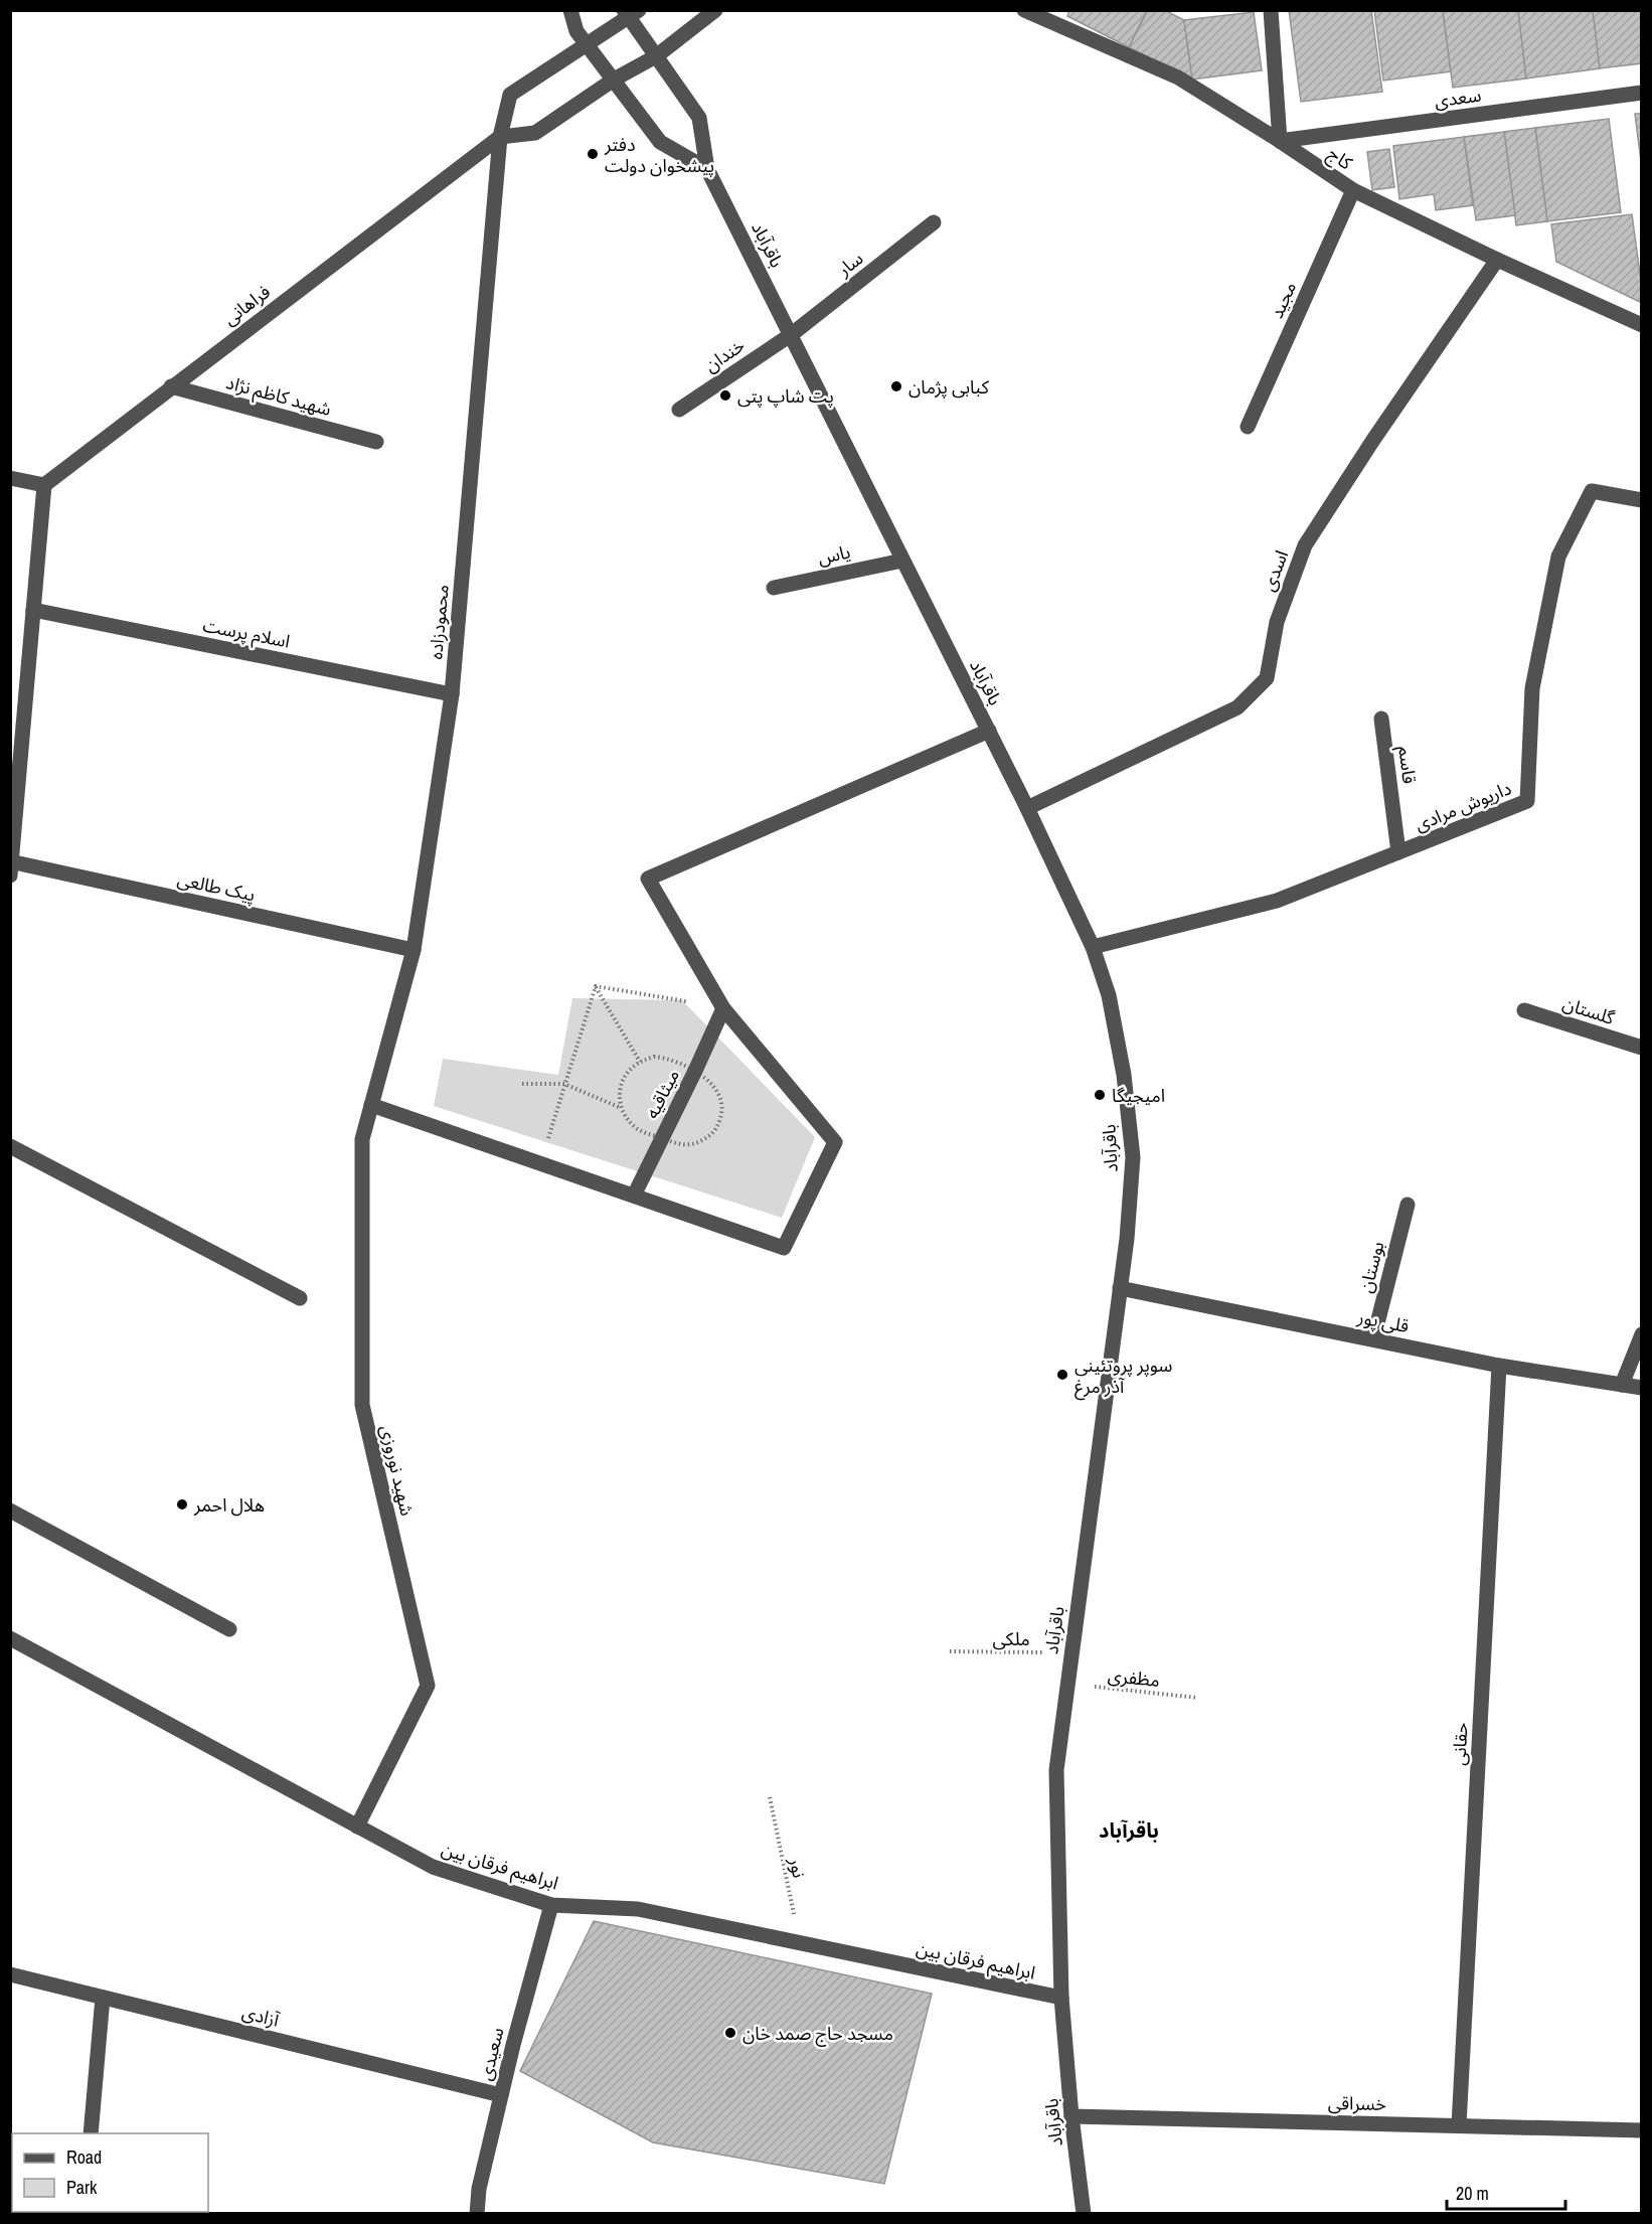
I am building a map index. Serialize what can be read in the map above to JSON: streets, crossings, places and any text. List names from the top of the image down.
{
  "streets": {
    "street": [
      "سعدی",
      "کاج",
      "باقرآباد",
      "سار",
      "مجید",
      "فراهانی",
      "خندان",
      "شهید کاظم نژاد",
      "یاس",
      "اسدی",
      "محمودزاده",
      "اسلام پرست",
      "قاسم",
      "داریوش مرادی",
      "پیک طالعی",
      "گلستان",
      "میثاقیه",
      "بوستان",
      "قلی پور",
      "شهید نوروزی",
      "حقانی",
      "ابراهیم فرقان بین",
      "آزادی",
      "سعیدی",
      "خسراقی"
    ],
    "path": ["ملکی", "مظفری", "نور"]
  },
  "crossings": [
    ["سعدی", "کاج"],
    ["کاج", "مجید"],
    ["کاج", "اسدی"],
    ["باقرآباد", "سار"],
    ["باقرآباد", "خندان"],
    ["باقرآباد", "یاس"],
    ["باقرآباد", "اسدی"],
    ["باقرآباد", "داریوش مرادی"],
    ["باقرآباد", "قلی پور"],
    ["باقرآباد", "ملکی"],
    ["باقرآباد", "مظفری"],
    ["باقرآباد", "ابراهیم فرقان بین"],
    ["باقرآباد", "خسراقی"],
    ["سار", "خندان"],
    ["فراهانی", "شهید کاظم نژاد"],
    ["فراهانی", "محمودزاده"],
    ["محمودزاده", "اسلام پرست"],
    ["محمودزاده", "پیک طالعی"],
    ["محمودزاده", "شهید نوروزی"],
    ["قاسم", "داریوش مرادی"],
    ["بوستان", "قلی پور"],
    ["قلی پور", "حقانی"],
    ["شهید نوروزی", "ابراهیم فرقان بین"],
    ["حقانی", "خسراقی"],
    ["ابراهیم فرقان بین", "نور"],
    ["ابراهیم فرقان بین", "سعیدی"],
    ["آزادی", "سعیدی"]
  ],
  "districts": ["باقرآباد"],
  "places": [
    "دفتر پیشخوان دولت",
    "کبابی پژمان",
    "پت شاپ پتی",
    "امیجیگا",
    "سوپر پروتئینی آذر مرغ",
    "هلال احمر",
    "مسجد حاج صمد خان"
  ],
  "legend": ["Road", "Park"],
  "scale_bar": "20 m"
}
